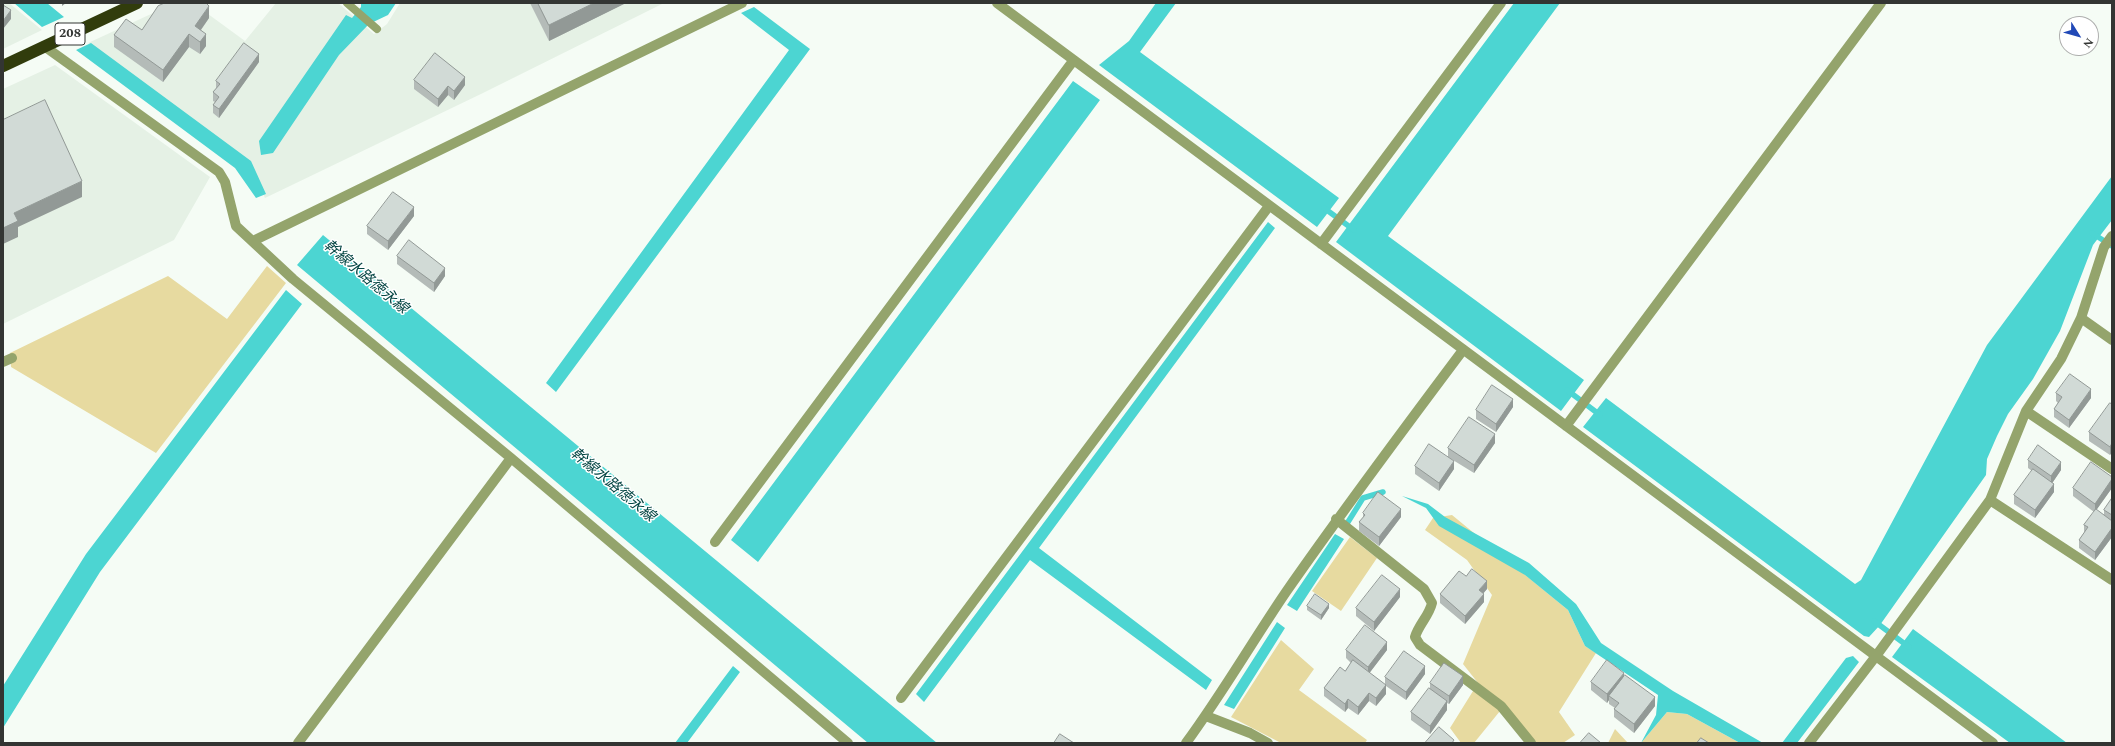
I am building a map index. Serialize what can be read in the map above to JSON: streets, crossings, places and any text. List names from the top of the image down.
{
  "streets": {
    "highway": ["208"]
  },
  "water": ["幹線水路徳永線"],
  "north": "bottom right"
}
